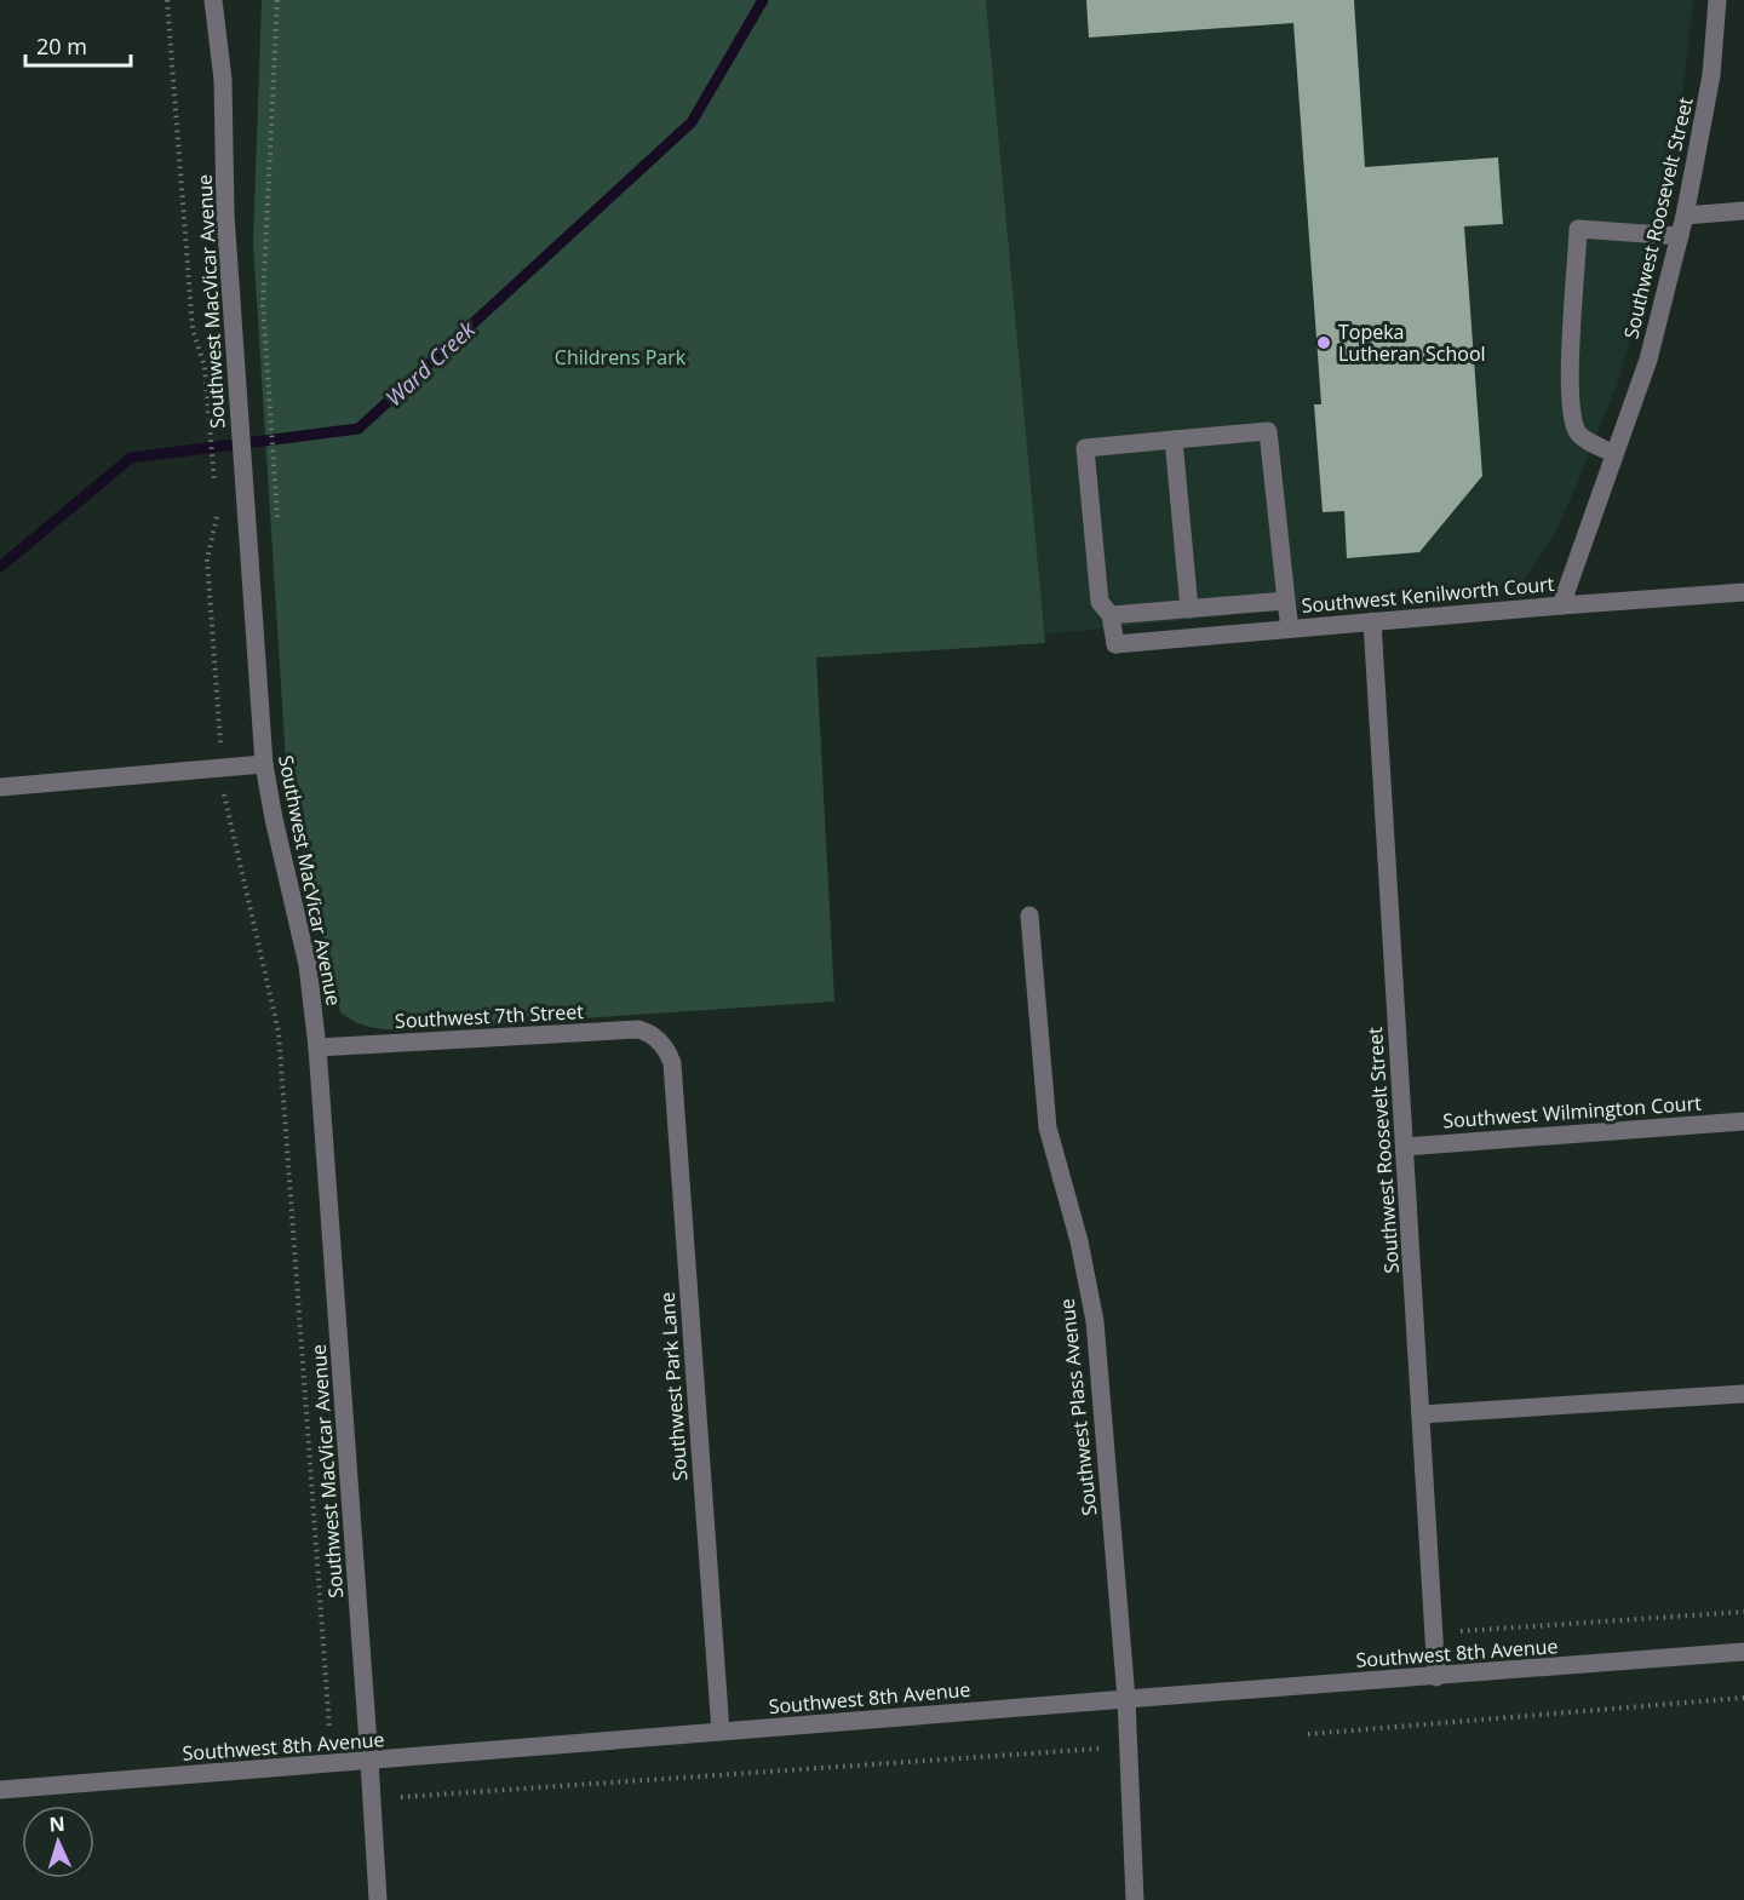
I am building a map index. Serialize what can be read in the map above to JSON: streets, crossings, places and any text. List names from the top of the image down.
{
  "streets": {
    "street": [
      "Southwest Roosevelt Street",
      "Southwest MacVicar Avenue",
      "Southwest Kenilworth Court",
      "Southwest 7th Street",
      "Southwest Wilmington Court",
      "Southwest Park Lane",
      "Southwest Plass Avenue",
      "Southwest 8th Avenue"
    ]
  },
  "crossings": [
    ["Southwest Roosevelt Street", "Southwest Kenilworth Court"],
    ["Southwest Roosevelt Street", "Southwest Wilmington Court"],
    ["Southwest Roosevelt Street", "Southwest 8th Avenue"],
    ["Southwest MacVicar Avenue", "Southwest 7th Street"],
    ["Southwest MacVicar Avenue", "Southwest 8th Avenue"],
    ["Southwest 7th Street", "Southwest Park Lane"],
    ["Southwest Park Lane", "Southwest 8th Avenue"],
    ["Southwest Plass Avenue", "Southwest 8th Avenue"]
  ],
  "water": ["Ward Creek"],
  "parks": ["Childrens Park"],
  "places": ["Topeka Lutheran School"],
  "scale_bar": "20 m",
  "north": "top"
}
